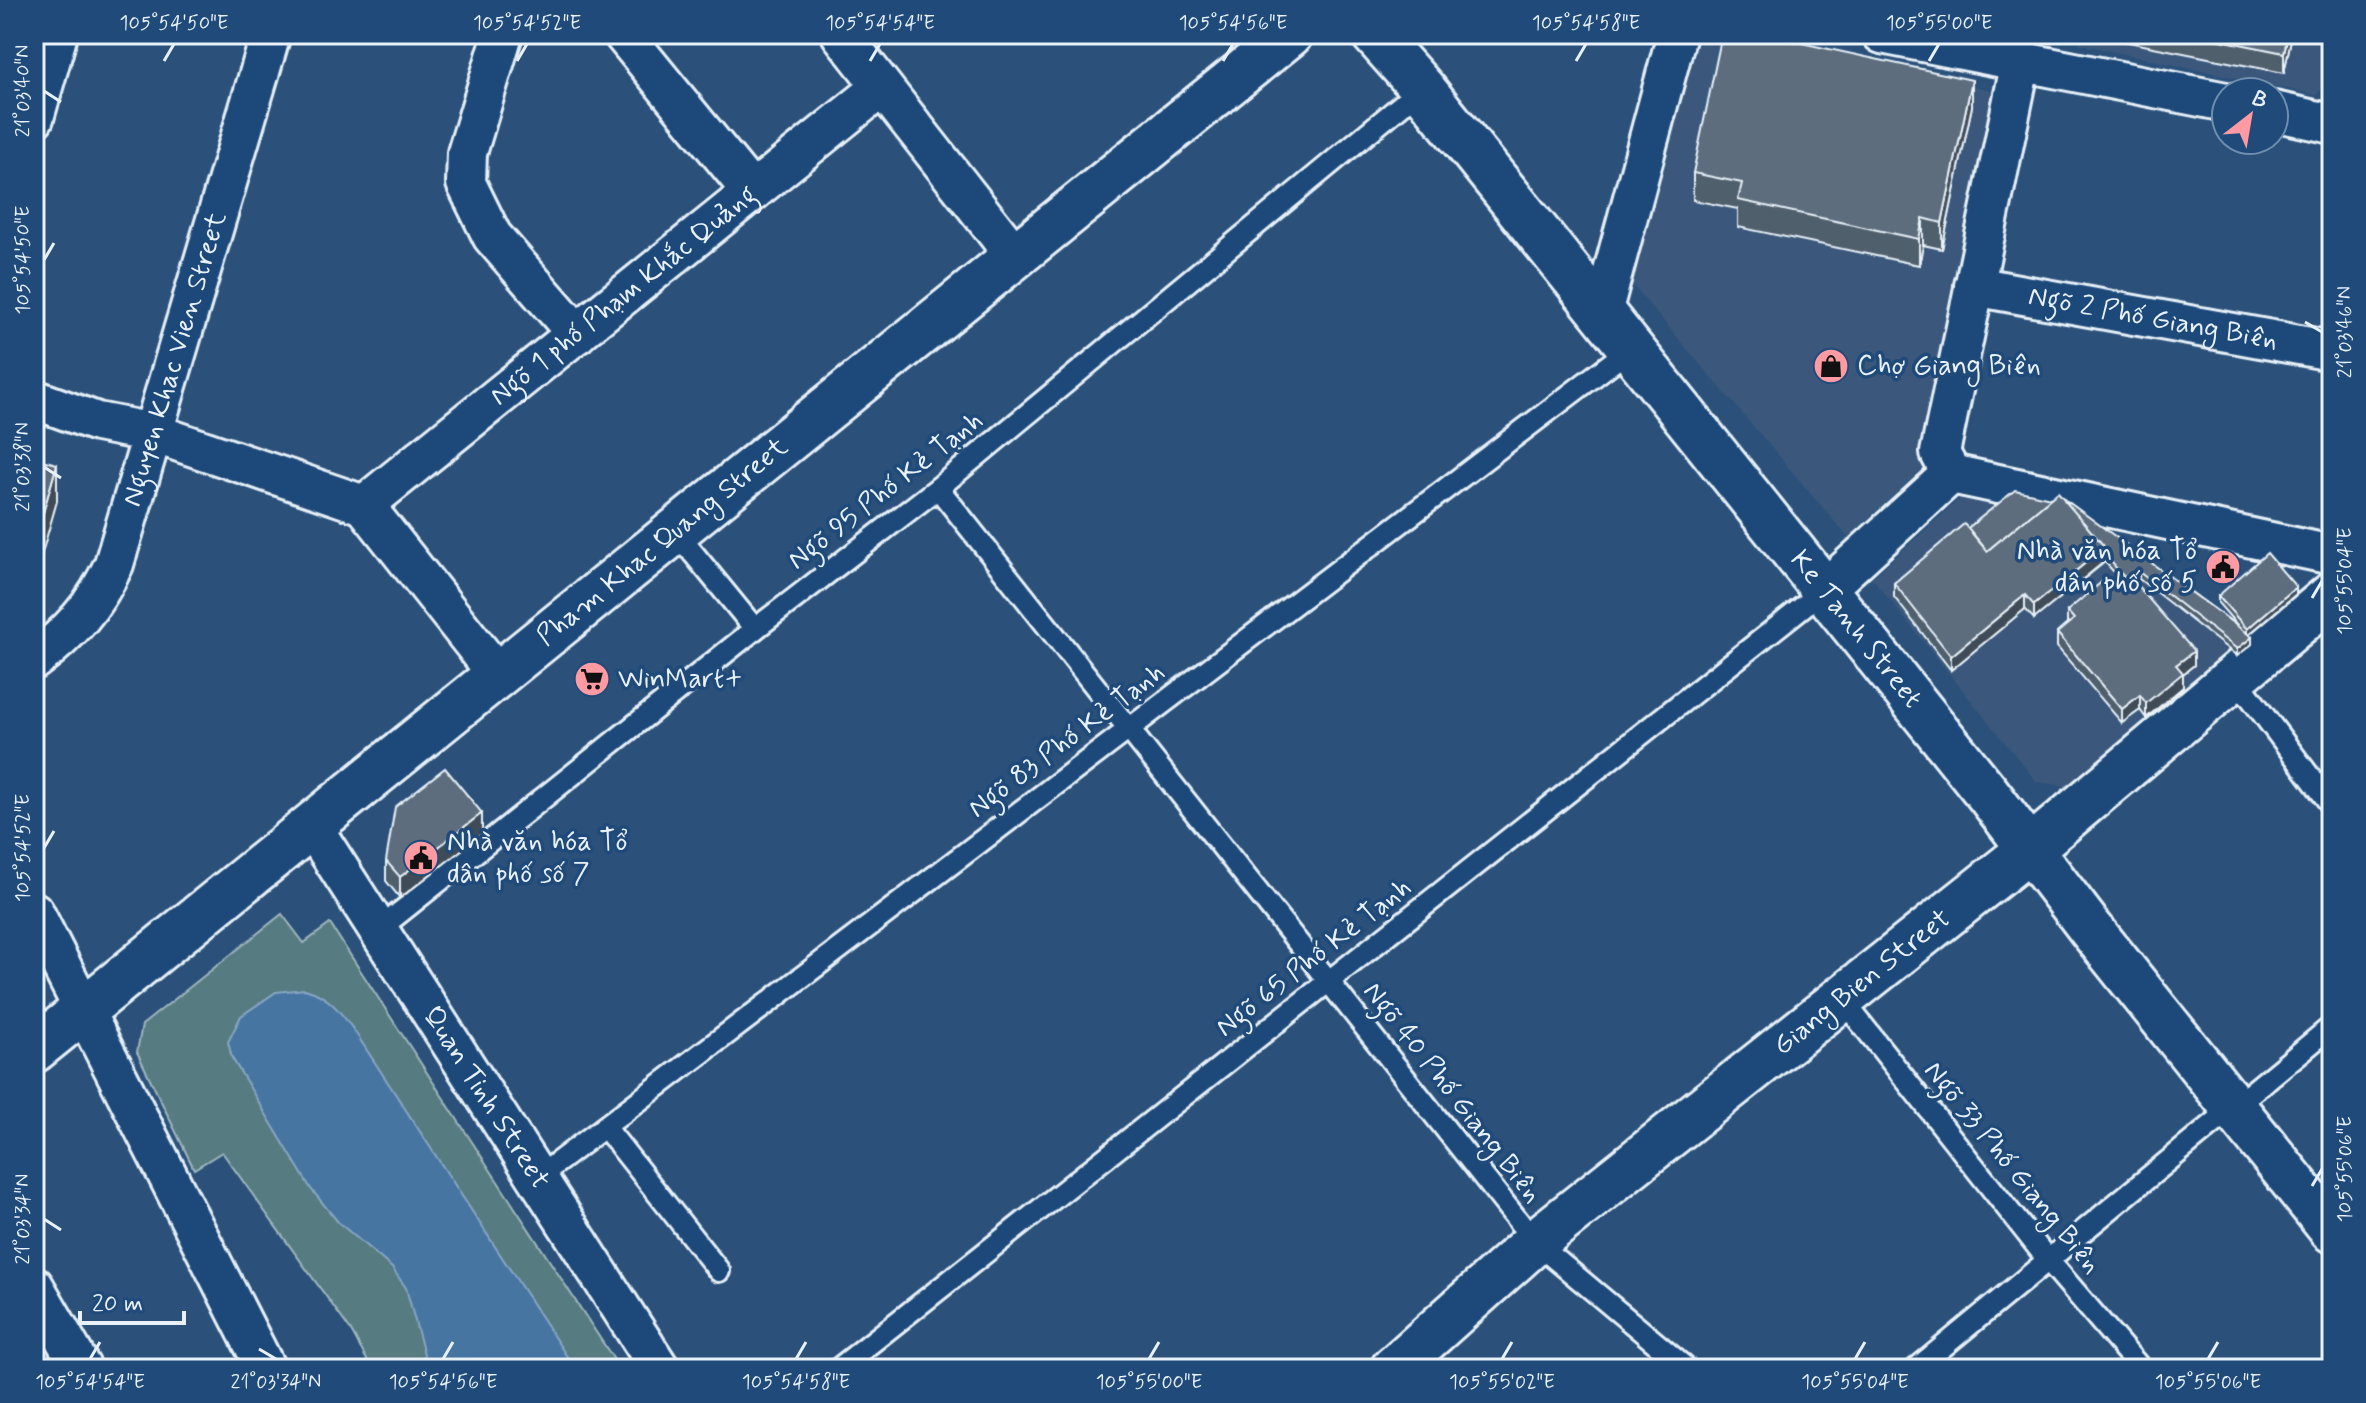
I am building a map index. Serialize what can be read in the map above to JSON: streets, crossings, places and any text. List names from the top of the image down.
{
  "streets": {
    "street": [
      "Ngõ 1 phố Phạm Khắc Quảng",
      "Ngõ 2 Phố Giang Biên",
      "Nguyen Khac Vien Street",
      "Pham Khac Quang Street",
      "Ke Tanh Street",
      "Giang Bien Street",
      "Quan Tinh Street"
    ],
    "lane": [
      "Ngõ 95 Phố Kẻ Tạnh",
      "Ngõ 83 Phố Kẻ Tạnh",
      "Ngõ 65 Phố Kẻ Tạnh",
      "Ngõ 40 Phố Giang Biên",
      "Ngõ 33 Phố Giang Biên"
    ]
  },
  "crossings": [
    ["Ngõ 95 Phố Kẻ Tạnh", "Ke Tanh Street"],
    ["Ngõ 95 Phố Kẻ Tạnh", "Ngõ 40 Phố Giang Biên"],
    ["Ngõ 95 Phố Kẻ Tạnh", "Quan Tinh Street"],
    ["Pham Khac Quang Street", "Quan Tinh Street"],
    ["Ke Tanh Street", "Ngõ 83 Phố Kẻ Tạnh"],
    ["Ke Tanh Street", "Ngõ 65 Phố Kẻ Tạnh"],
    ["Ke Tanh Street", "Giang Bien Street"],
    ["Ngõ 83 Phố Kẻ Tạnh", "Ngõ 40 Phố Giang Biên"],
    ["Ngõ 83 Phố Kẻ Tạnh", "Quan Tinh Street"],
    ["Ngõ 65 Phố Kẻ Tạnh", "Ngõ 40 Phố Giang Biên"],
    ["Giang Bien Street", "Ngõ 40 Phố Giang Biên"],
    ["Giang Bien Street", "Ngõ 33 Phố Giang Biên"]
  ],
  "places": {
    "shop": ["Chợ Giang Biên"],
    "public building": ["Nhà văn hóa Tổ dân phố số 5", "Nhà văn hóa Tổ dân phố số 7"],
    "supermarket": ["WinMart+"]
  },
  "scale_bar": "20 m",
  "north": "top right",
  "coordinates": [
    "105°54'50\"E",
    "105°54'52\"E",
    "105°54'54\"E",
    "105°54'56\"E",
    "105°54'58\"E",
    "105°55'00\"E",
    "21°03'40\"N",
    "21°03'46\"N",
    "21°03'38\"N",
    "105°55'04\"E",
    "105°55'06\"E",
    "21°03'34\"N",
    "105°55'02\"E"
  ]
}
